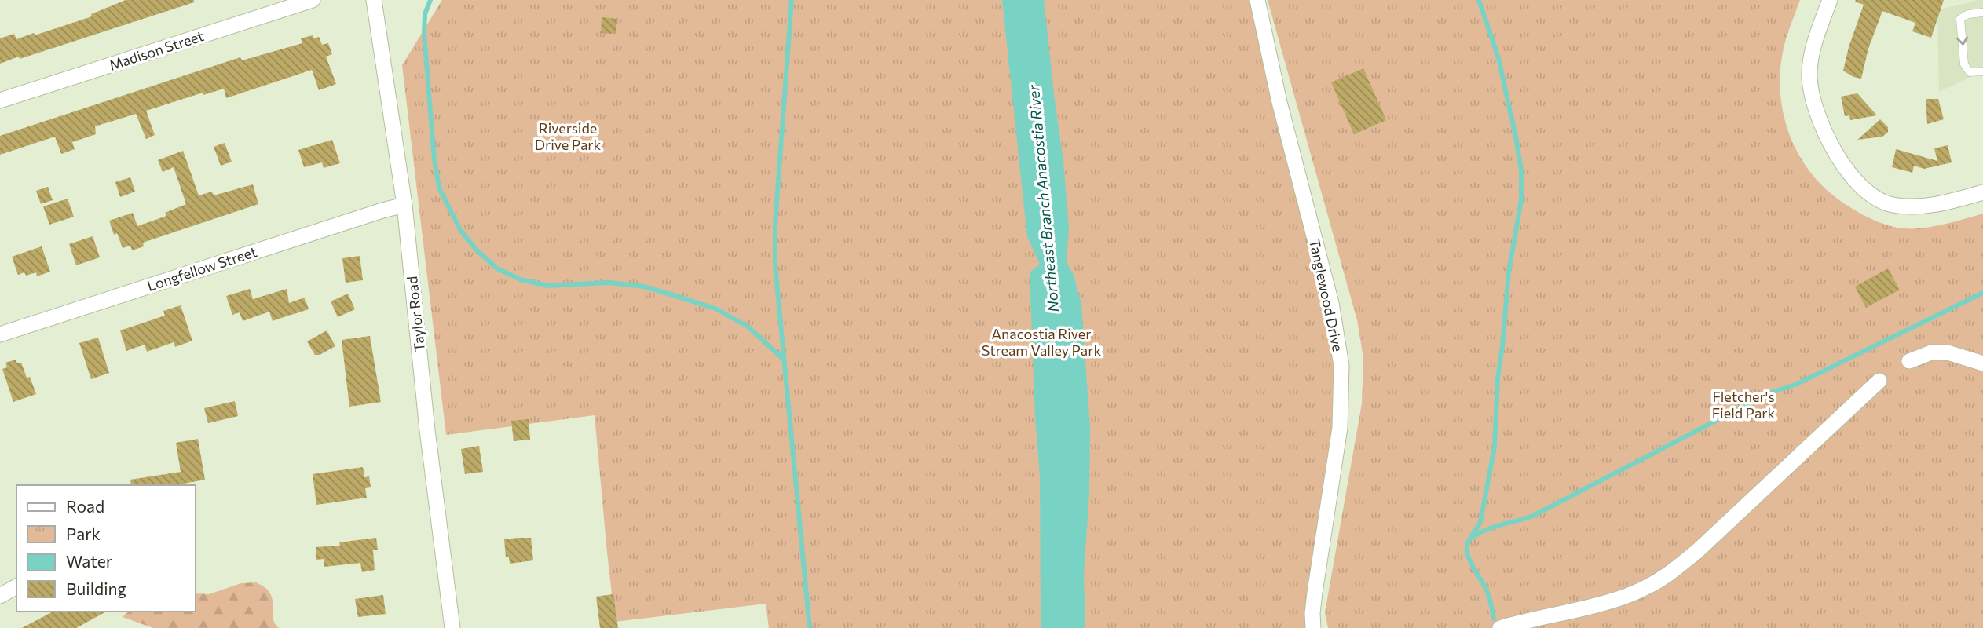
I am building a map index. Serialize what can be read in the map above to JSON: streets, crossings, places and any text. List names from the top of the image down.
{
  "streets": {
    "street": [
      "Madison Street",
      "Longfellow Street",
      "Tanglewood Drive",
      "Taylor Road"
    ]
  },
  "crossings": [
    ["Longfellow Street", "Taylor Road"]
  ],
  "water": ["Northeast Branch Anacostia River"],
  "parks": ["Riverside Drive Park", "Anacostia River Stream Valley Park", "Fletcher's Field Park"],
  "legend": [
    "Road",
    "Park",
    "Water",
    "Building"
  ]
}
